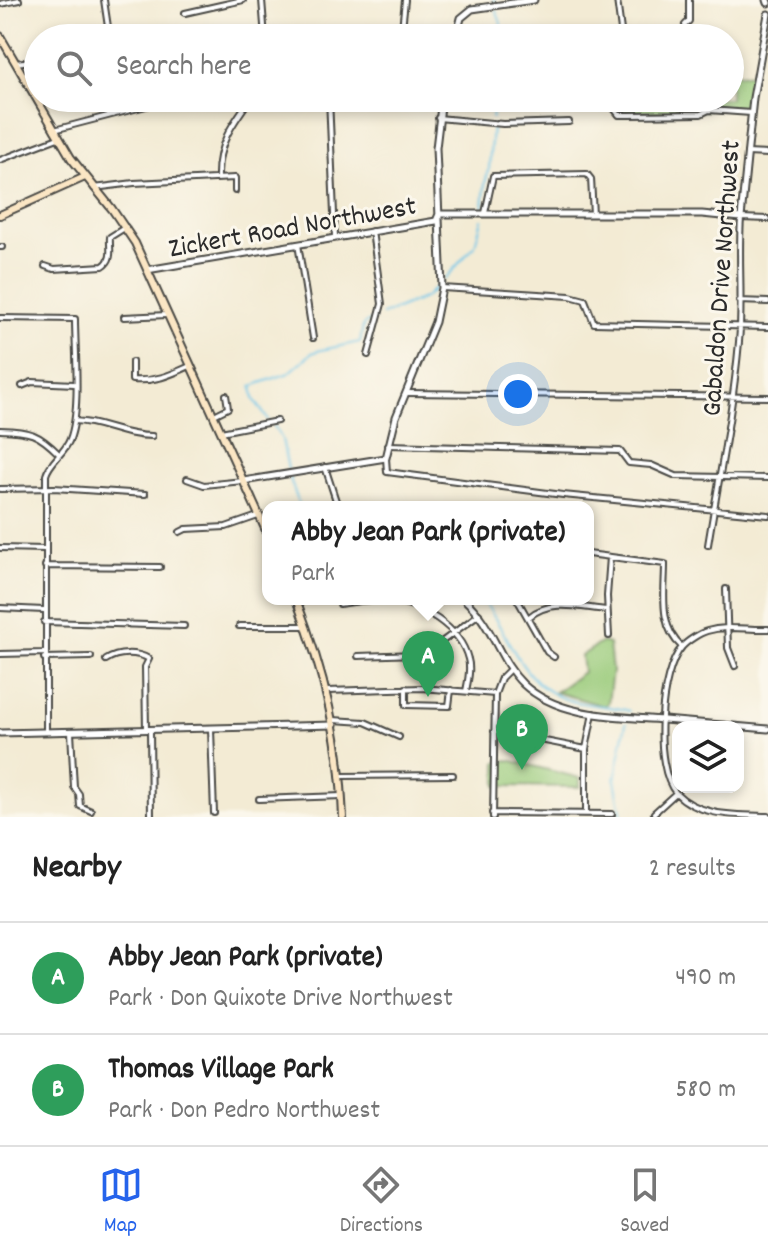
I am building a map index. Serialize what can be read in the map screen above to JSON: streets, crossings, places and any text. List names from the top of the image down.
{
  "streets": {
    "street": ["Zickert Road Northwest", "Gabaldon Drive Northwest"]
  },
  "page": {
    "search": "Search here",
    "popup": ["Abby Jean Park (private)", "Park"],
    "pins": ["A", "B"],
    "heading": ["Nearby", "2 results"],
    "list": [
      {
        "mark": "A",
        "name": "Abby Jean Park (private)",
        "note": "Park · Don Quixote Drive Northwest",
        "value": "490 m"
      },
      {
        "mark": "B",
        "name": "Thomas Village Park",
        "note": "Park · Don Pedro Northwest",
        "value": "580 m"
      }
    ],
    "nav": ["Map", "Directions", "Saved"]
  }
}
